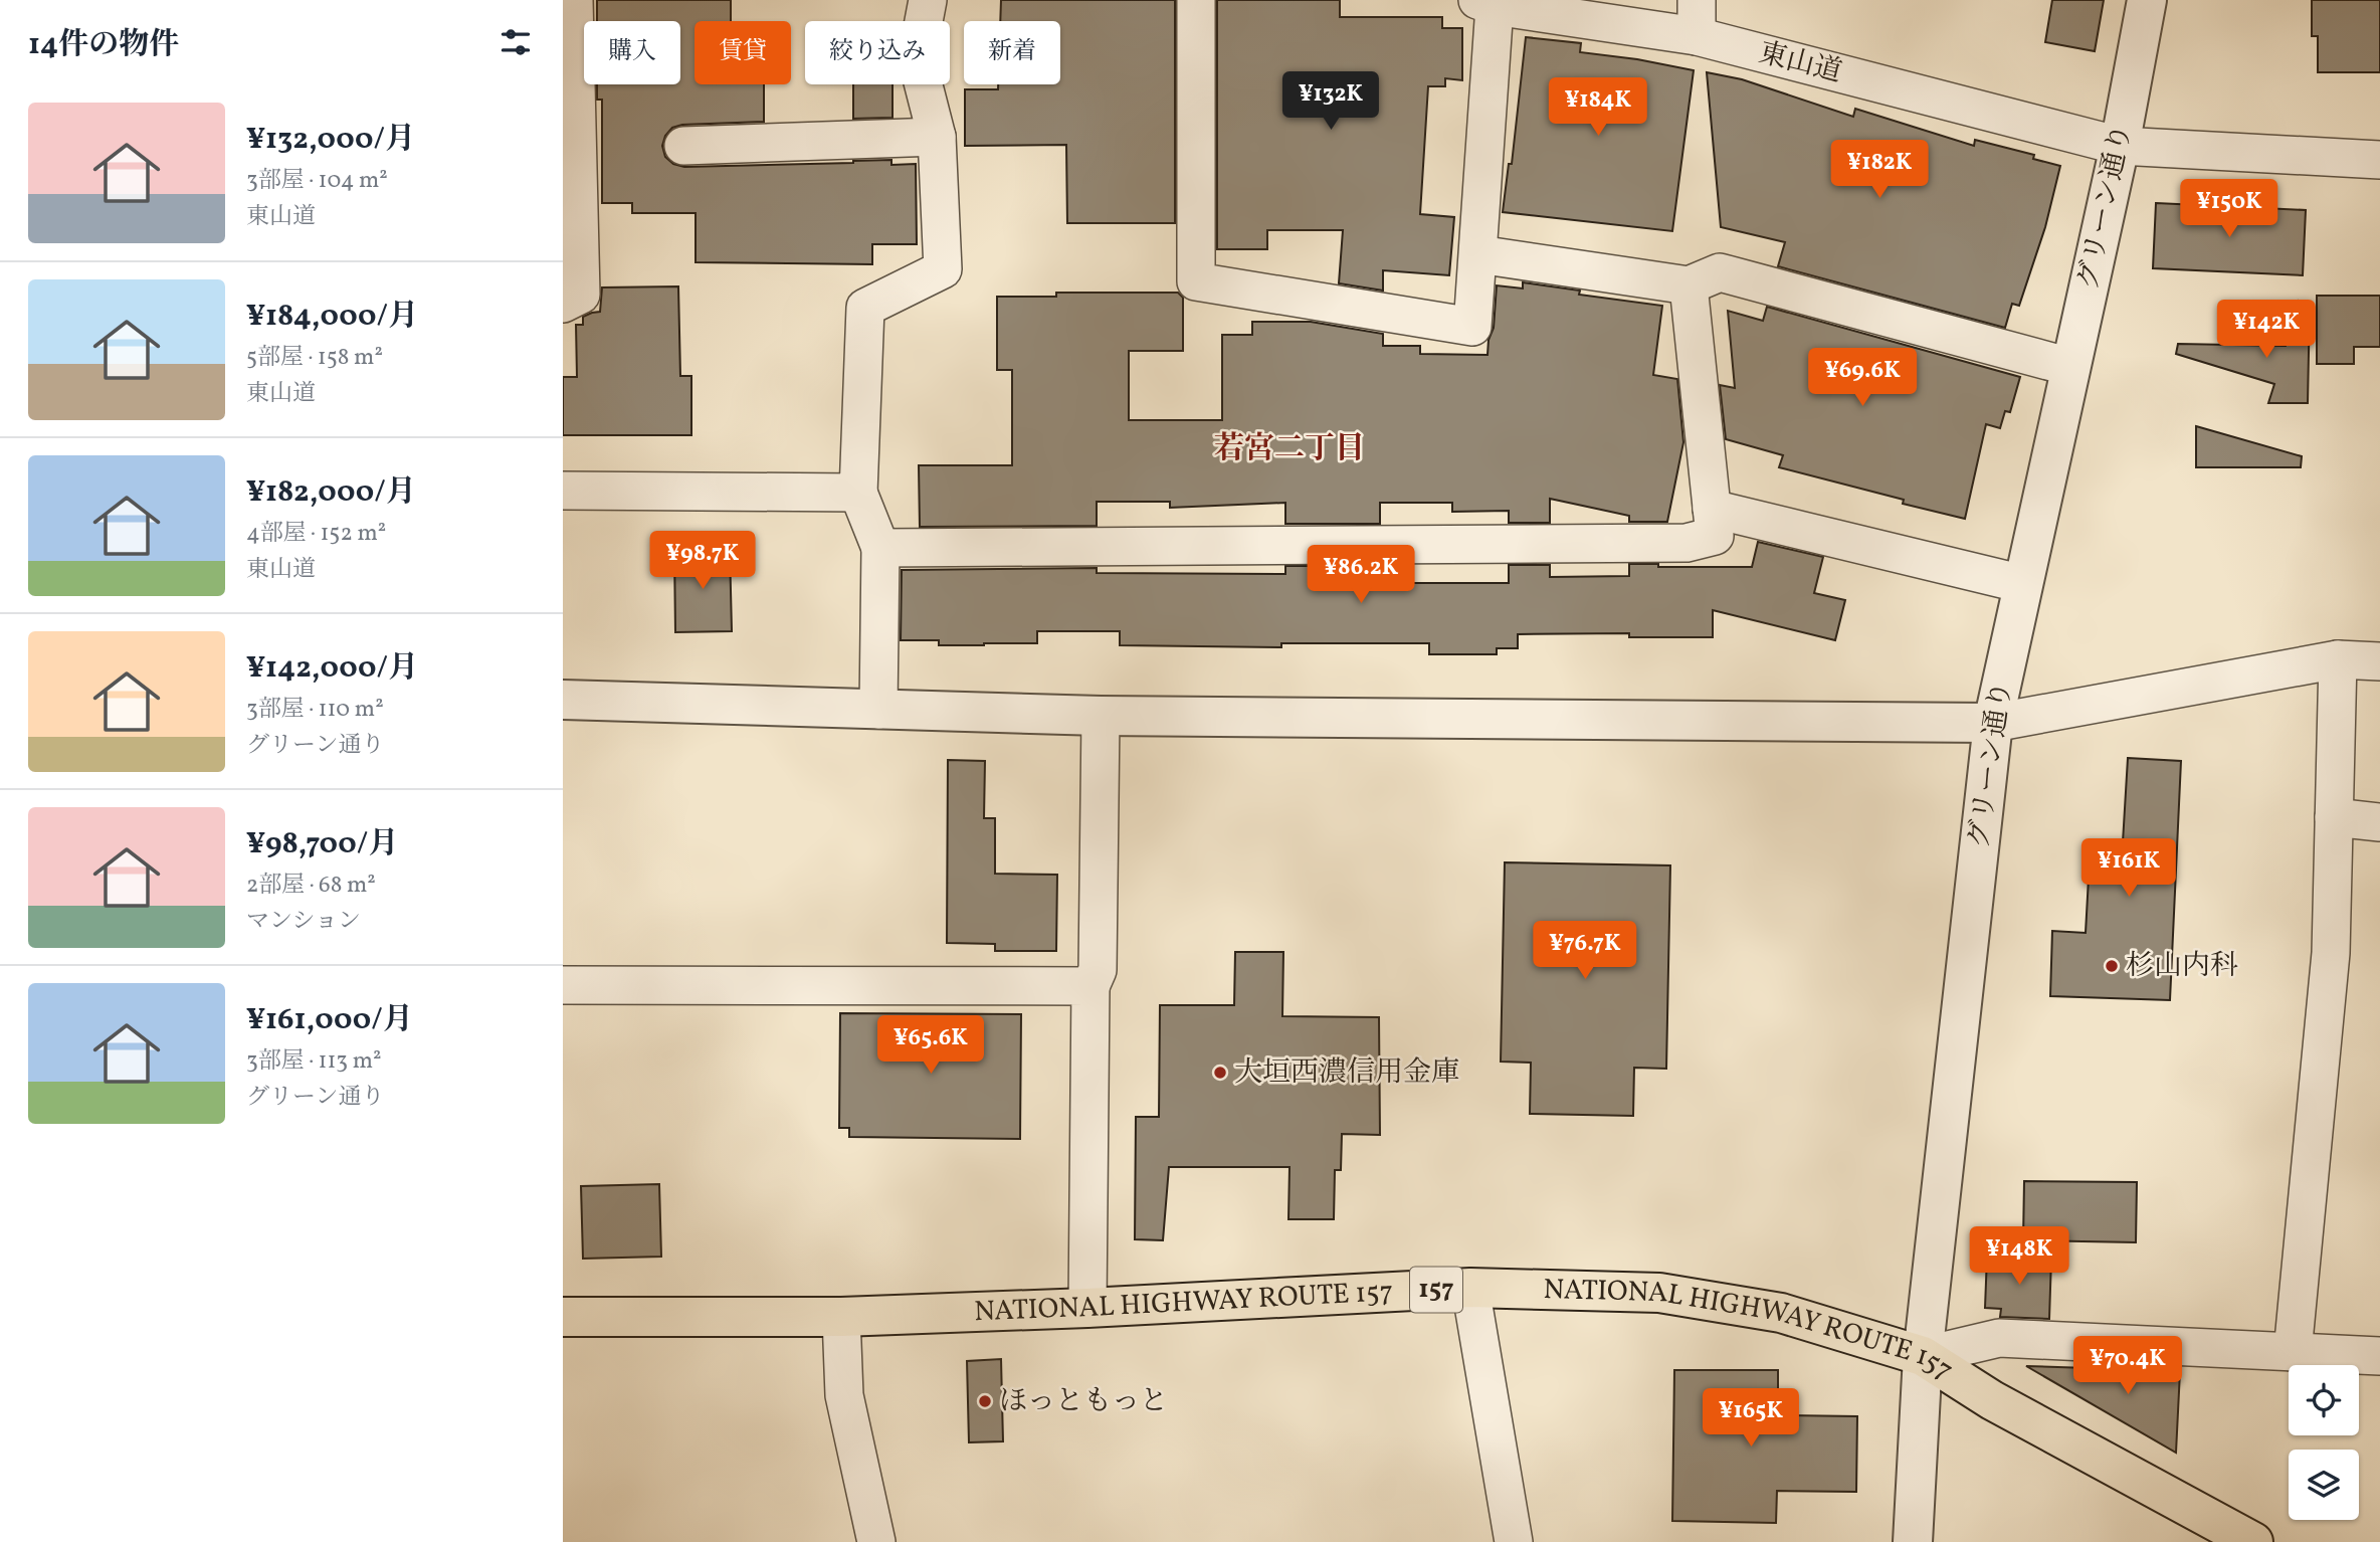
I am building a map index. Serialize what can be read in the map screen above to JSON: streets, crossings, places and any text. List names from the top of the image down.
{
  "streets": {
    "highway": ["157", "NATIONAL HIGHWAY ROUTE 157"],
    "street": ["東山道", "グリーン通り"]
  },
  "crossings": [
    ["東山道", "グリーン通り"],
    ["グリーン通り", "NATIONAL HIGHWAY ROUTE 157"]
  ],
  "districts": ["若宮二丁目"],
  "places": ["杉山内科", "大垣西濃信用金庫", "ほっともっと"],
  "page": {
    "heading": "14件の物件",
    "chip": [
      "購入",
      "賃貸",
      "絞り込み",
      "新着"
    ],
    "price": [
      "¥132K",
      "¥184K",
      "¥182K",
      "¥150K",
      "¥142K",
      "¥69.6K",
      "¥98.7K",
      "¥86.2K",
      "¥161K",
      "¥76.7K",
      "¥65.6K",
      "¥148K",
      "¥70.4K",
      "¥165K"
    ],
    "list": [
      {
        "name": "¥132,000/月",
        "note": "3部屋 · 104 m² · 東山道"
      },
      {
        "name": "¥184,000/月",
        "note": "5部屋 · 158 m² · 東山道"
      },
      {
        "name": "¥182,000/月",
        "note": "4部屋 · 152 m² · 東山道"
      },
      {
        "name": "¥142,000/月",
        "note": "3部屋 · 110 m² · グリーン通り"
      },
      {
        "name": "¥98,700/月",
        "note": "2部屋 · 68 m² · マンション"
      },
      {
        "name": "¥161,000/月",
        "note": "3部屋 · 113 m² · グリーン通り"
      }
    ]
  }
}
